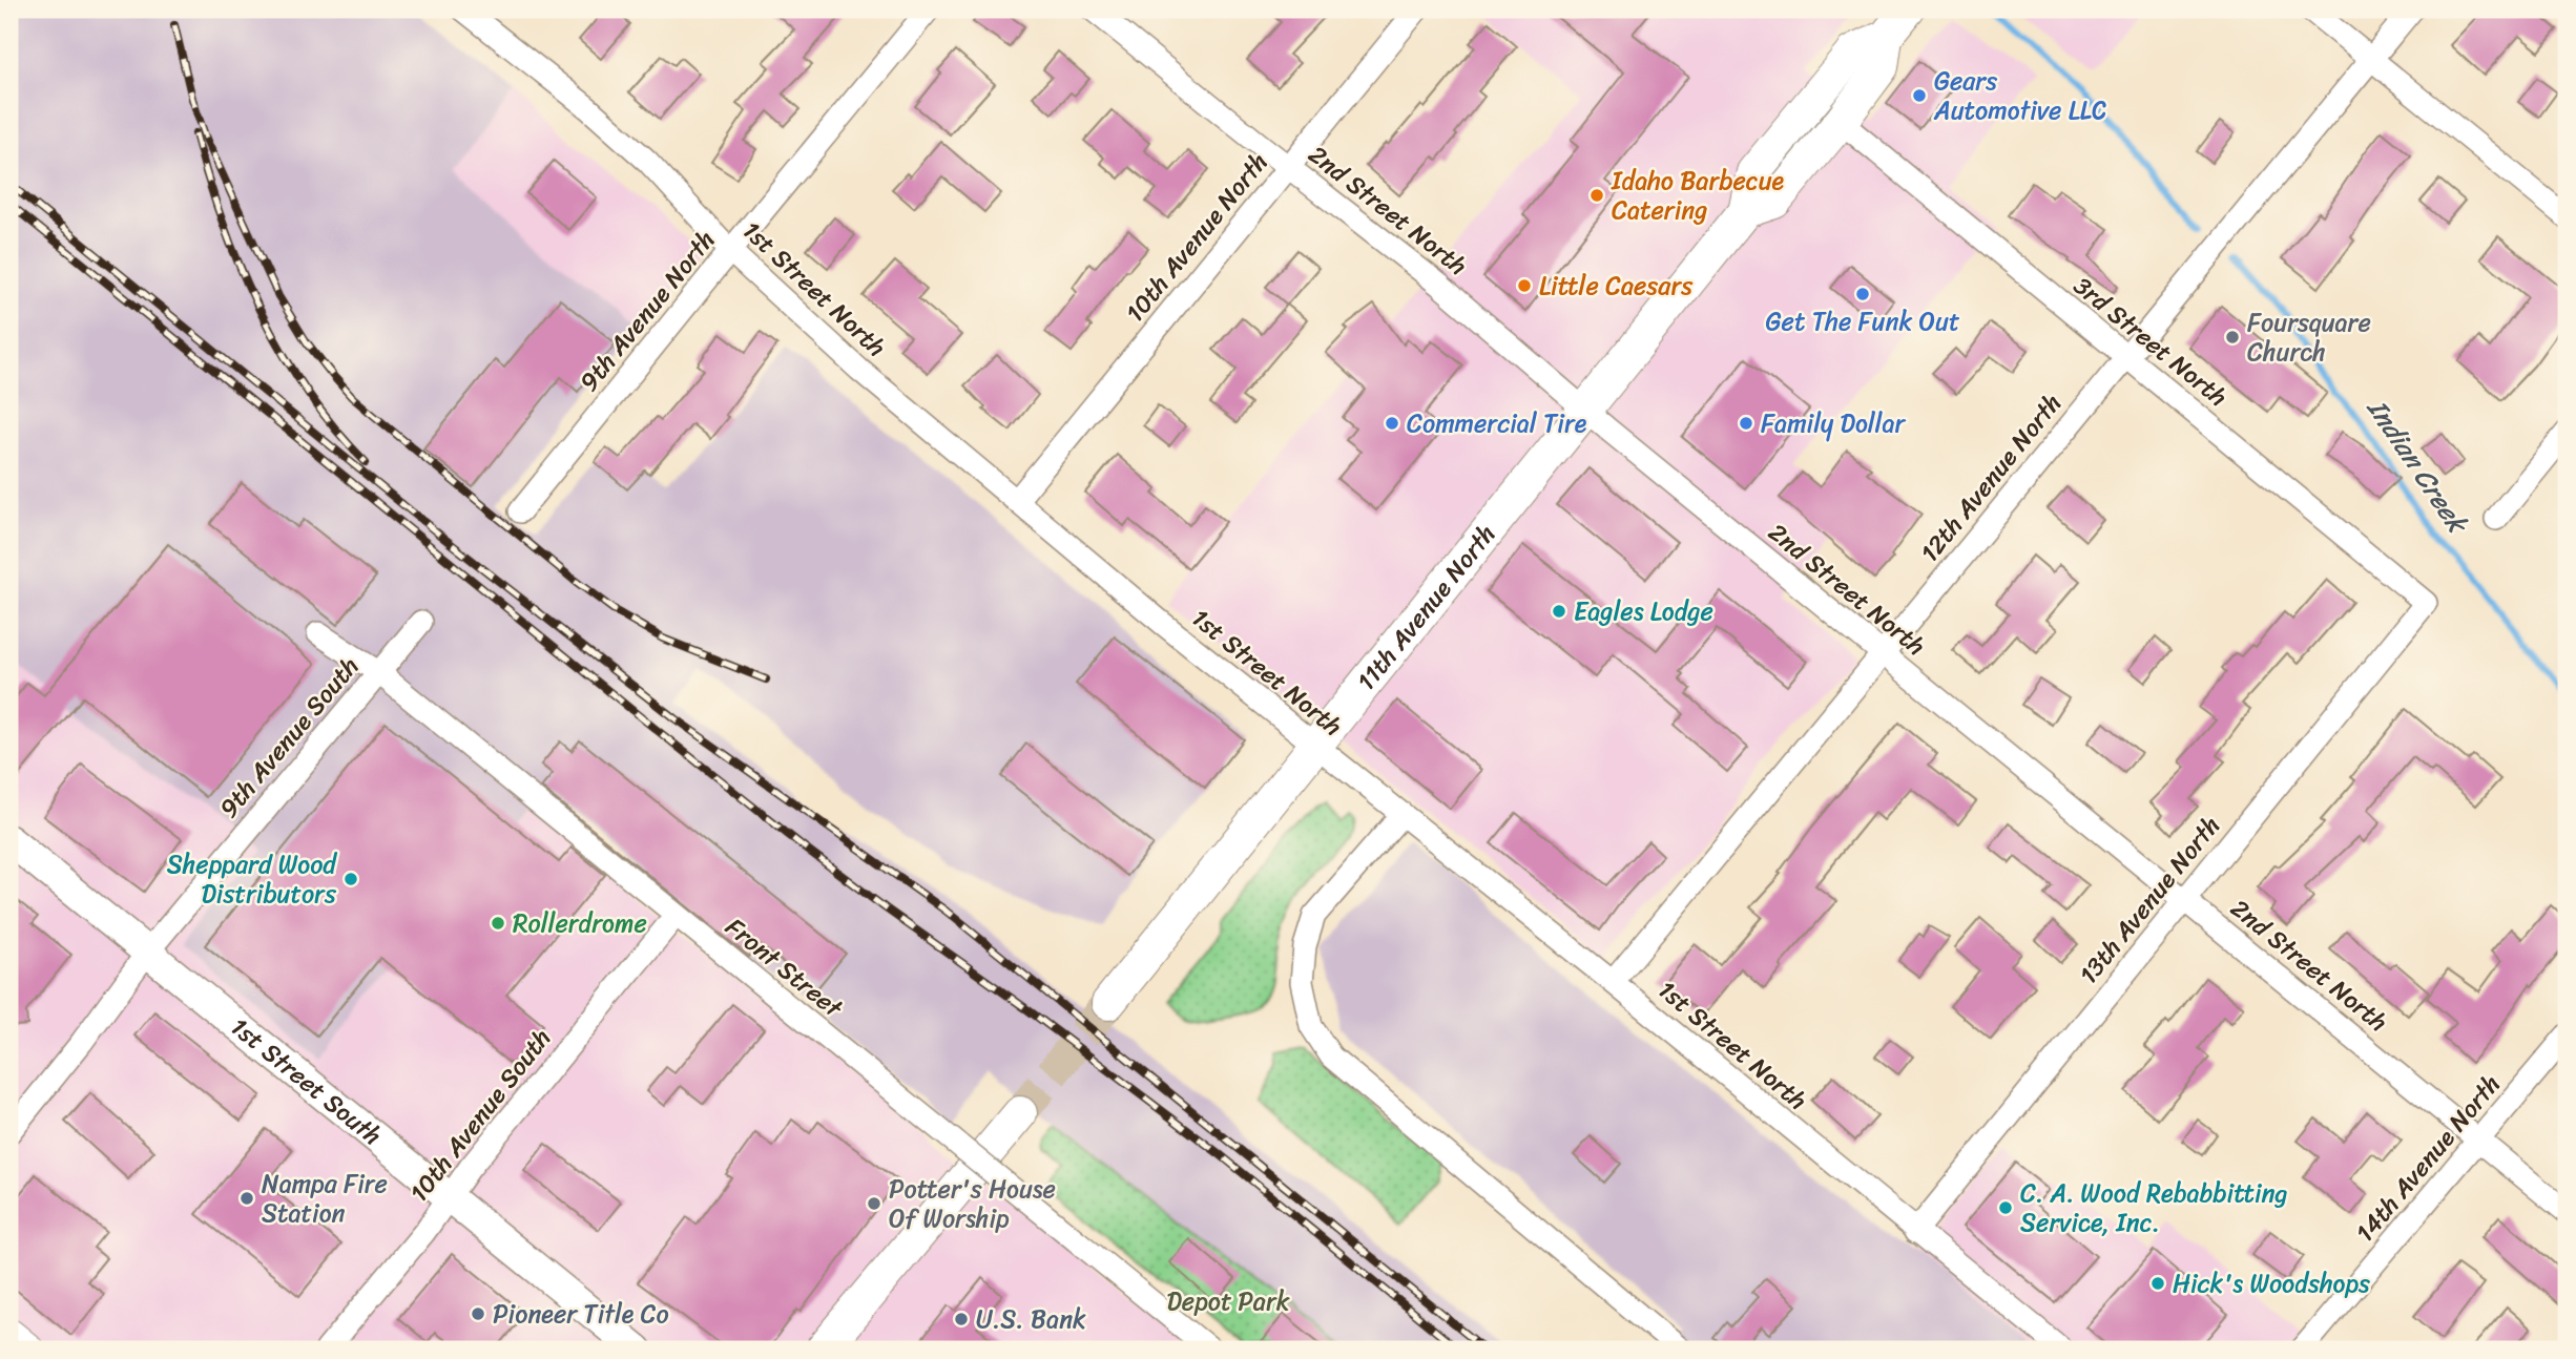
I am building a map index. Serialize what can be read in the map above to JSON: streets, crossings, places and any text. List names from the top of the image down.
{
  "streets": {
    "main road": ["11th Avenue North"],
    "street": [
      "2nd Street North",
      "10th Avenue North",
      "1st Street North",
      "9th Avenue North",
      "3rd Street North",
      "12th Avenue North",
      "9th Avenue South",
      "13th Avenue North",
      "Front Street",
      "1st Street South",
      "10th Avenue South",
      "14th Avenue North"
    ]
  },
  "crossings": [
    ["2nd Street North", "10th Avenue North"],
    ["2nd Street North", "12th Avenue North"],
    ["2nd Street North", "11th Avenue North"],
    ["2nd Street North", "13th Avenue North"],
    ["2nd Street North", "14th Avenue North"],
    ["10th Avenue North", "1st Street North"],
    ["1st Street North", "9th Avenue North"],
    ["1st Street North", "12th Avenue North"],
    ["1st Street North", "11th Avenue North"],
    ["1st Street North", "13th Avenue North"],
    ["3rd Street North", "12th Avenue North"],
    ["3rd Street North", "11th Avenue North"],
    ["3rd Street North", "13th Avenue North"],
    ["9th Avenue South", "Front Street"],
    ["9th Avenue South", "1st Street South"],
    ["Front Street", "10th Avenue South"],
    ["1st Street South", "10th Avenue South"]
  ],
  "water": ["Indian Creek"],
  "parks": ["Depot Park"],
  "places": [
    "Gears Automotive LLC",
    "Idaho Barbecue Catering",
    "Little Caesars",
    "Get The Funk Out",
    "Foursquare Church",
    "Commercial Tire",
    "Family Dollar",
    "Eagles Lodge",
    "Sheppard Wood Distributors",
    "Rollerdrome",
    "Nampa Fire Station",
    "Potter's House Of Worship",
    "C. A. Wood Rebabbitting Service, Inc.",
    "Hick's Woodshops",
    "Pioneer Title Co",
    "U.S. Bank"
  ]
}
